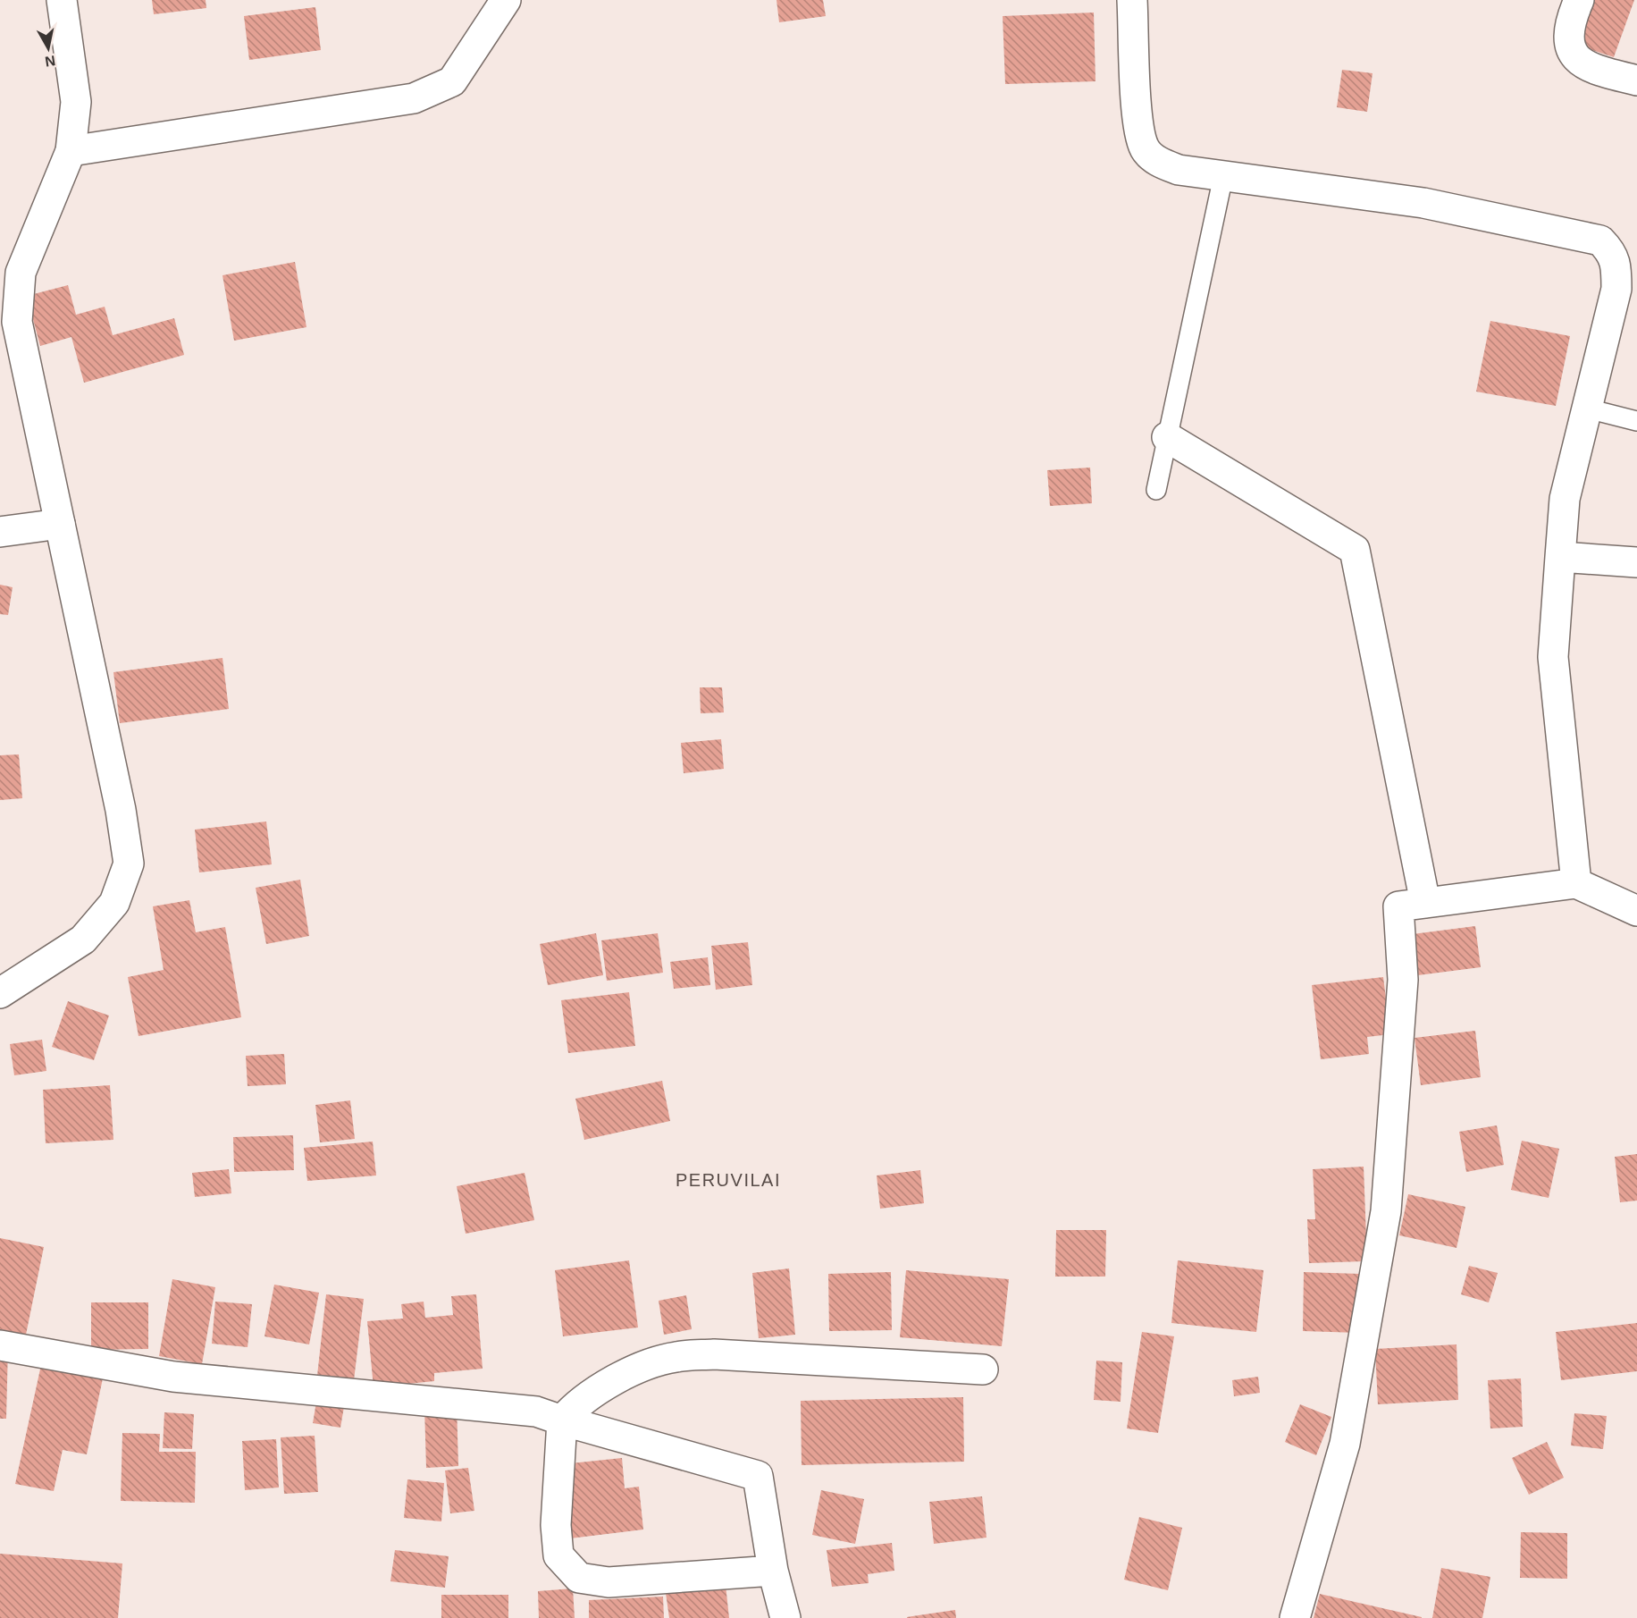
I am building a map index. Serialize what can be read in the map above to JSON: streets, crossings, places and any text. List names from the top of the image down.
{
  "districts": ["PERUVILAI"],
  "north": "bottom"
}
